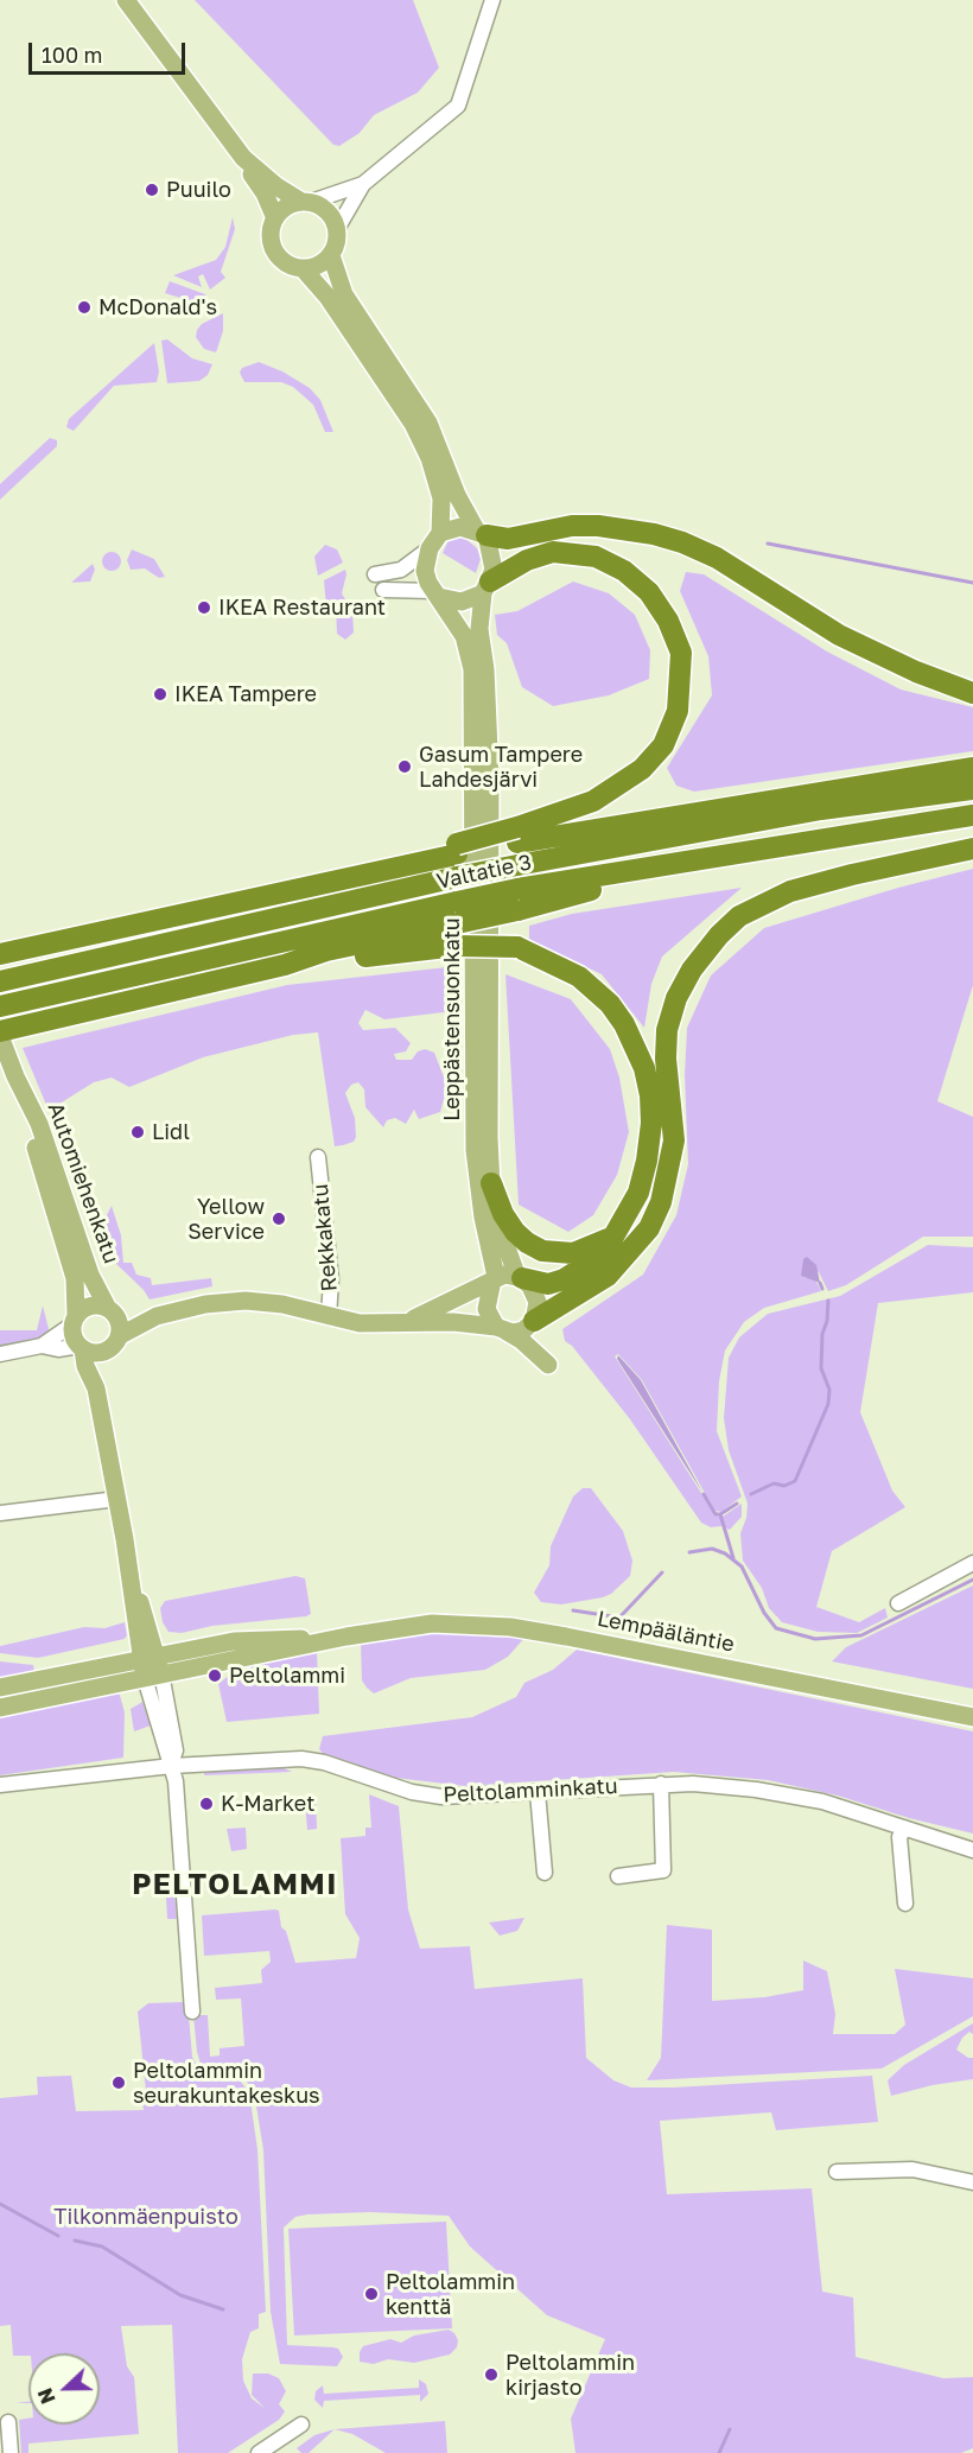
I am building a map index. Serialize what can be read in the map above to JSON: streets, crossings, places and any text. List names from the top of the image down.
{
  "streets": {
    "highway": ["Valtatie 3"],
    "main road": ["Leppästensuonkatu", "Automiehenkatu", "Lempääläntie"],
    "street": ["Rekkakatu", "Peltolamminkatu"]
  },
  "districts": ["PELTOLAMMI"],
  "parks": ["Tilkonmäenpuisto"],
  "places": [
    "Puuilo",
    "McDonald's",
    "IKEA Restaurant",
    "IKEA Tampere",
    "Gasum Tampere Lahdesjärvi",
    "Lidl",
    "Yellow Service",
    "Peltolammi",
    "K-Market",
    "Peltolammin seurakuntakeskus",
    "Peltolammin kenttä",
    "Peltolammin kirjasto"
  ],
  "scale_bar": "100 m",
  "north": "left"
}
